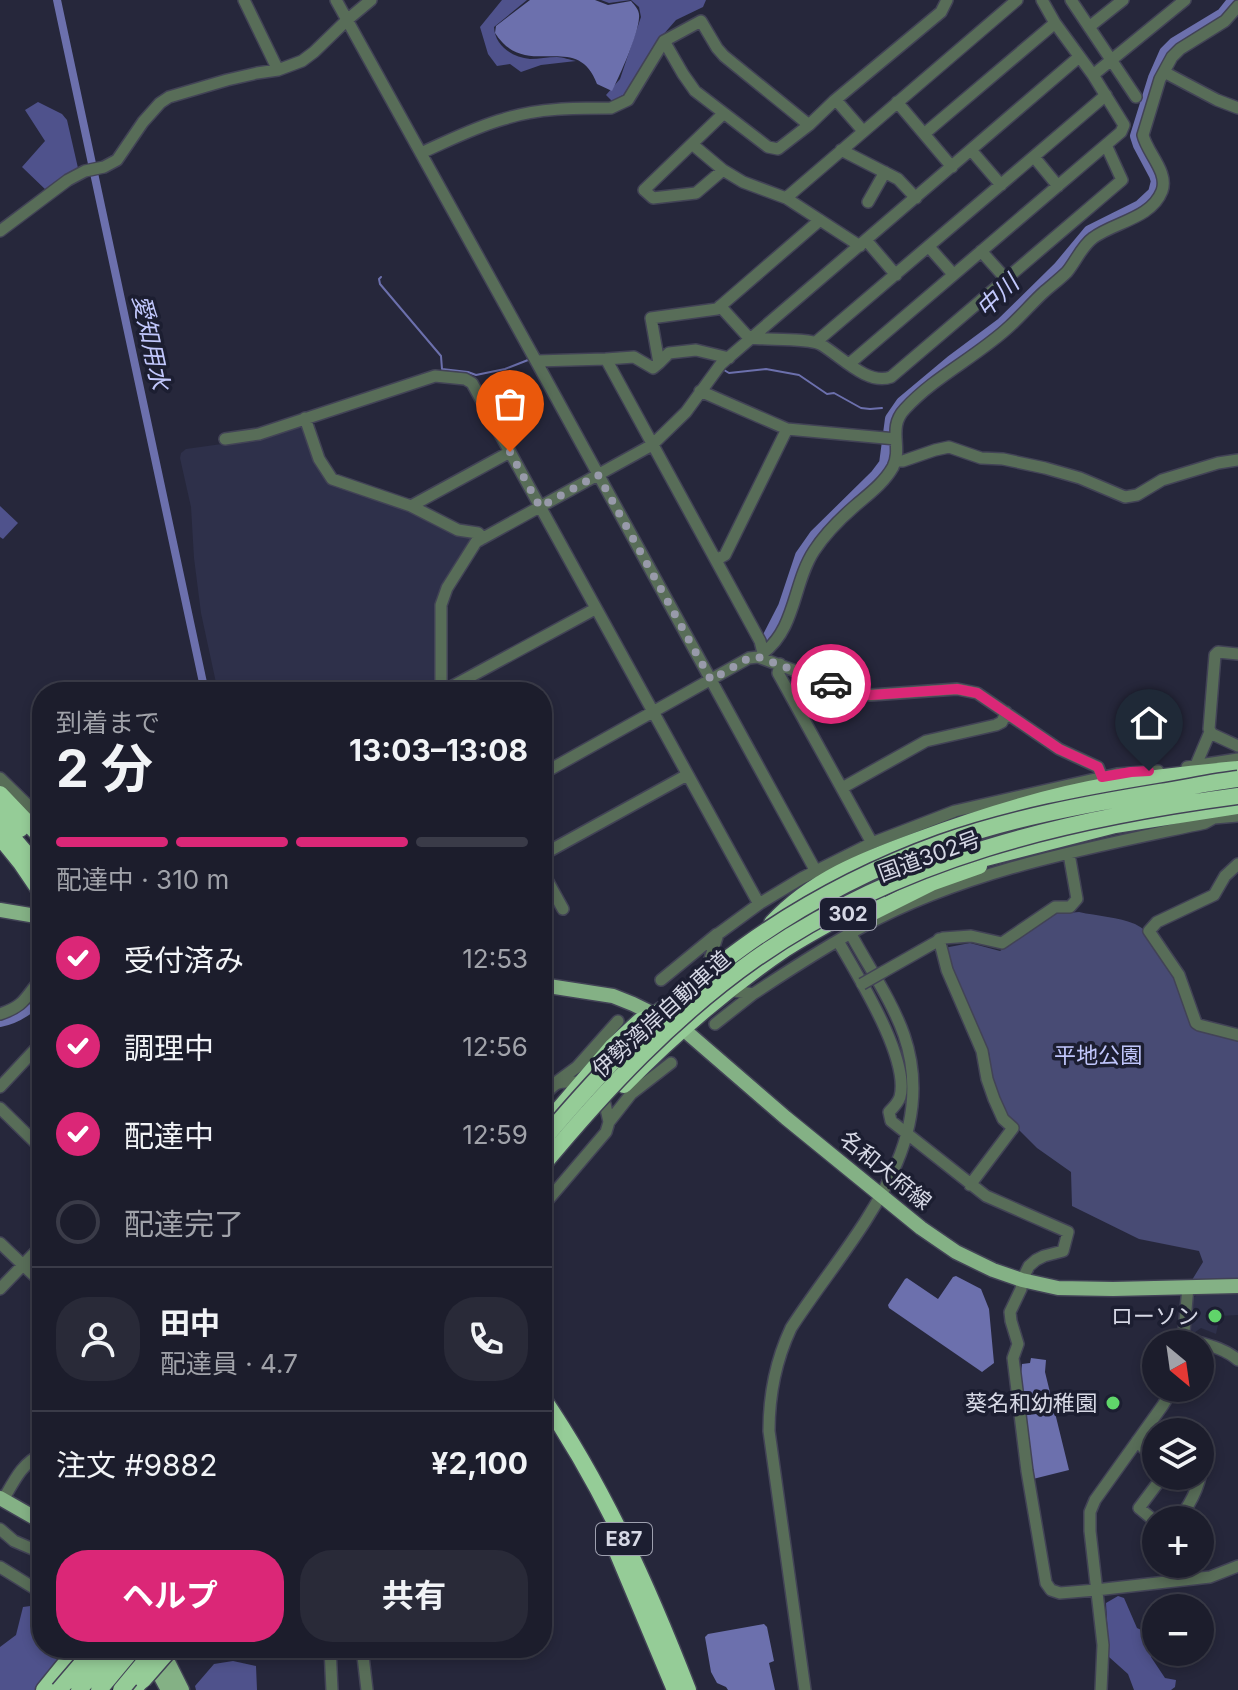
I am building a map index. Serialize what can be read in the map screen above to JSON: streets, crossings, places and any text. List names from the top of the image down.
{
  "streets": {
    "highway": [
      "国道302号",
      "302",
      "伊勢湾岸自動車道",
      "E87"
    ],
    "main road": ["名和大府線"]
  },
  "crossings": [
    ["国道302号", "伊勢湾岸自動車道"],
    ["国道302号", "名和大府線"]
  ],
  "water": ["中川", "愛知用水"],
  "parks": ["平地公園"],
  "places": ["ローソン", "葵名和幼稚園"],
  "north": "bottom right",
  "page": {
    "heading": ["2 分", "到着まで", "13:03–13:08"],
    "panel": [
      "田中",
      "配達員 · 4.7",
      "注文 #9882",
      "¥2,100"
    ],
    "bar": "配達中 · 310 m",
    "list": [
      ["受付済み", "12:53"],
      ["調理中", "12:56"],
      ["配達中", "12:59"],
      "配達完了"
    ],
    "map_buttons": ["+", "−"],
    "buttons": ["ヘルプ", "共有"]
  }
}
